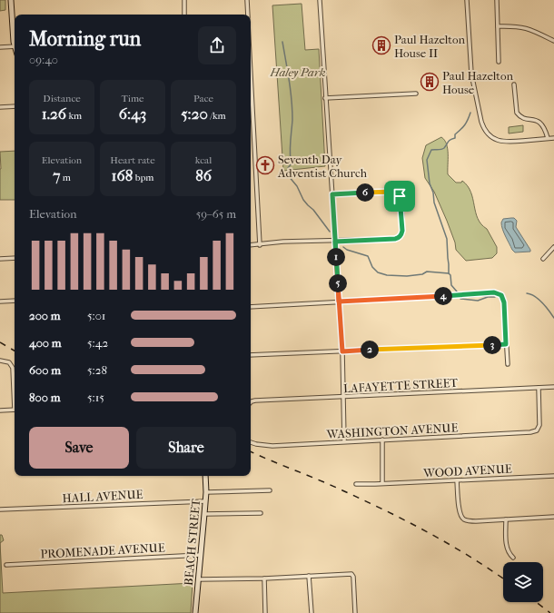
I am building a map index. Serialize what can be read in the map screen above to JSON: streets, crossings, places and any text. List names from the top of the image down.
{
  "streets": {
    "main road": ["BEACH STREET"],
    "street": [
      "LAFAYETTE STREET",
      "WASHINGTON AVENUE",
      "WOOD AVENUE",
      "HALL AVENUE",
      "PROMENADE AVENUE"
    ]
  },
  "crossings": [
    ["LAFAYETTE STREET", "WASHINGTON AVENUE"],
    ["HALL AVENUE", "BEACH STREET"],
    ["BEACH STREET", "PROMENADE AVENUE"]
  ],
  "parks": ["Haley Park"],
  "places": {
    "building": ["Paul Hazelton House II", "Paul Hazelton House"],
    "church": ["Seventh Day Adventist Church"]
  },
  "page": {
    "heading": ["Morning run", "09:40"],
    "stats": [
      ["Distance", "1.26 km"],
      ["Time", "6:43"],
      ["Pace", "5:20 /km"],
      ["Elevation", "7 m"],
      ["Heart rate", "168 bpm"],
      ["kcal", "86"]
    ],
    "pins": [
      "6",
      "1",
      "5",
      "4",
      "3",
      "2"
    ],
    "chart": ["Elevation", "59–65 m"],
    "list": [
      {
        "name": "200 m",
        "note": "5:01"
      },
      {
        "name": "400 m",
        "note": "5:42"
      },
      {
        "name": "600 m",
        "note": "5:28"
      },
      {
        "name": "800 m",
        "note": "5:15"
      }
    ],
    "buttons": ["Save", "Share"]
  }
}
